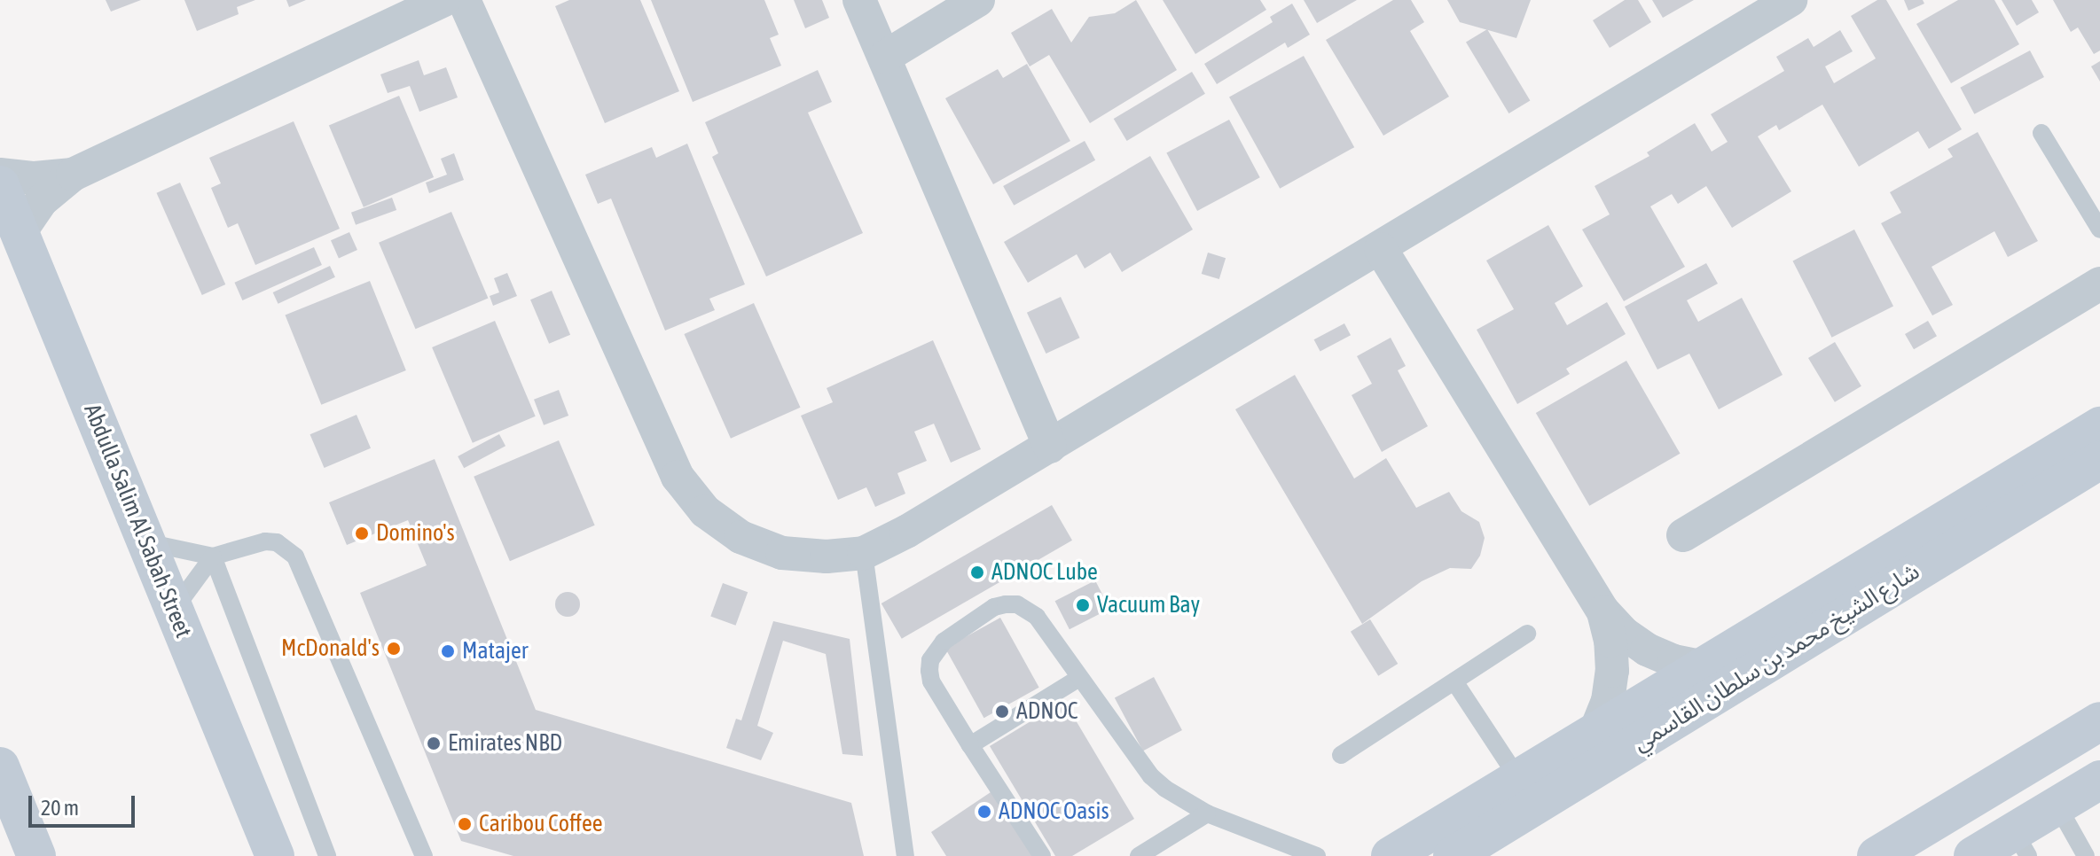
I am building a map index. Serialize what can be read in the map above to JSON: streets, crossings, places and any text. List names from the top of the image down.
{
  "streets": {
    "main road": ["Abdulla Salim Al Sabah Street", "شارع الشيخ محمد بن سلطان القاسمي"]
  },
  "places": [
    "Domino's",
    "ADNOC Lube",
    "Vacuum Bay",
    "McDonald's",
    "Matajer",
    "ADNOC",
    "Emirates NBD",
    "ADNOC Oasis",
    "Caribou Coffee"
  ],
  "scale_bar": "20 m"
}
